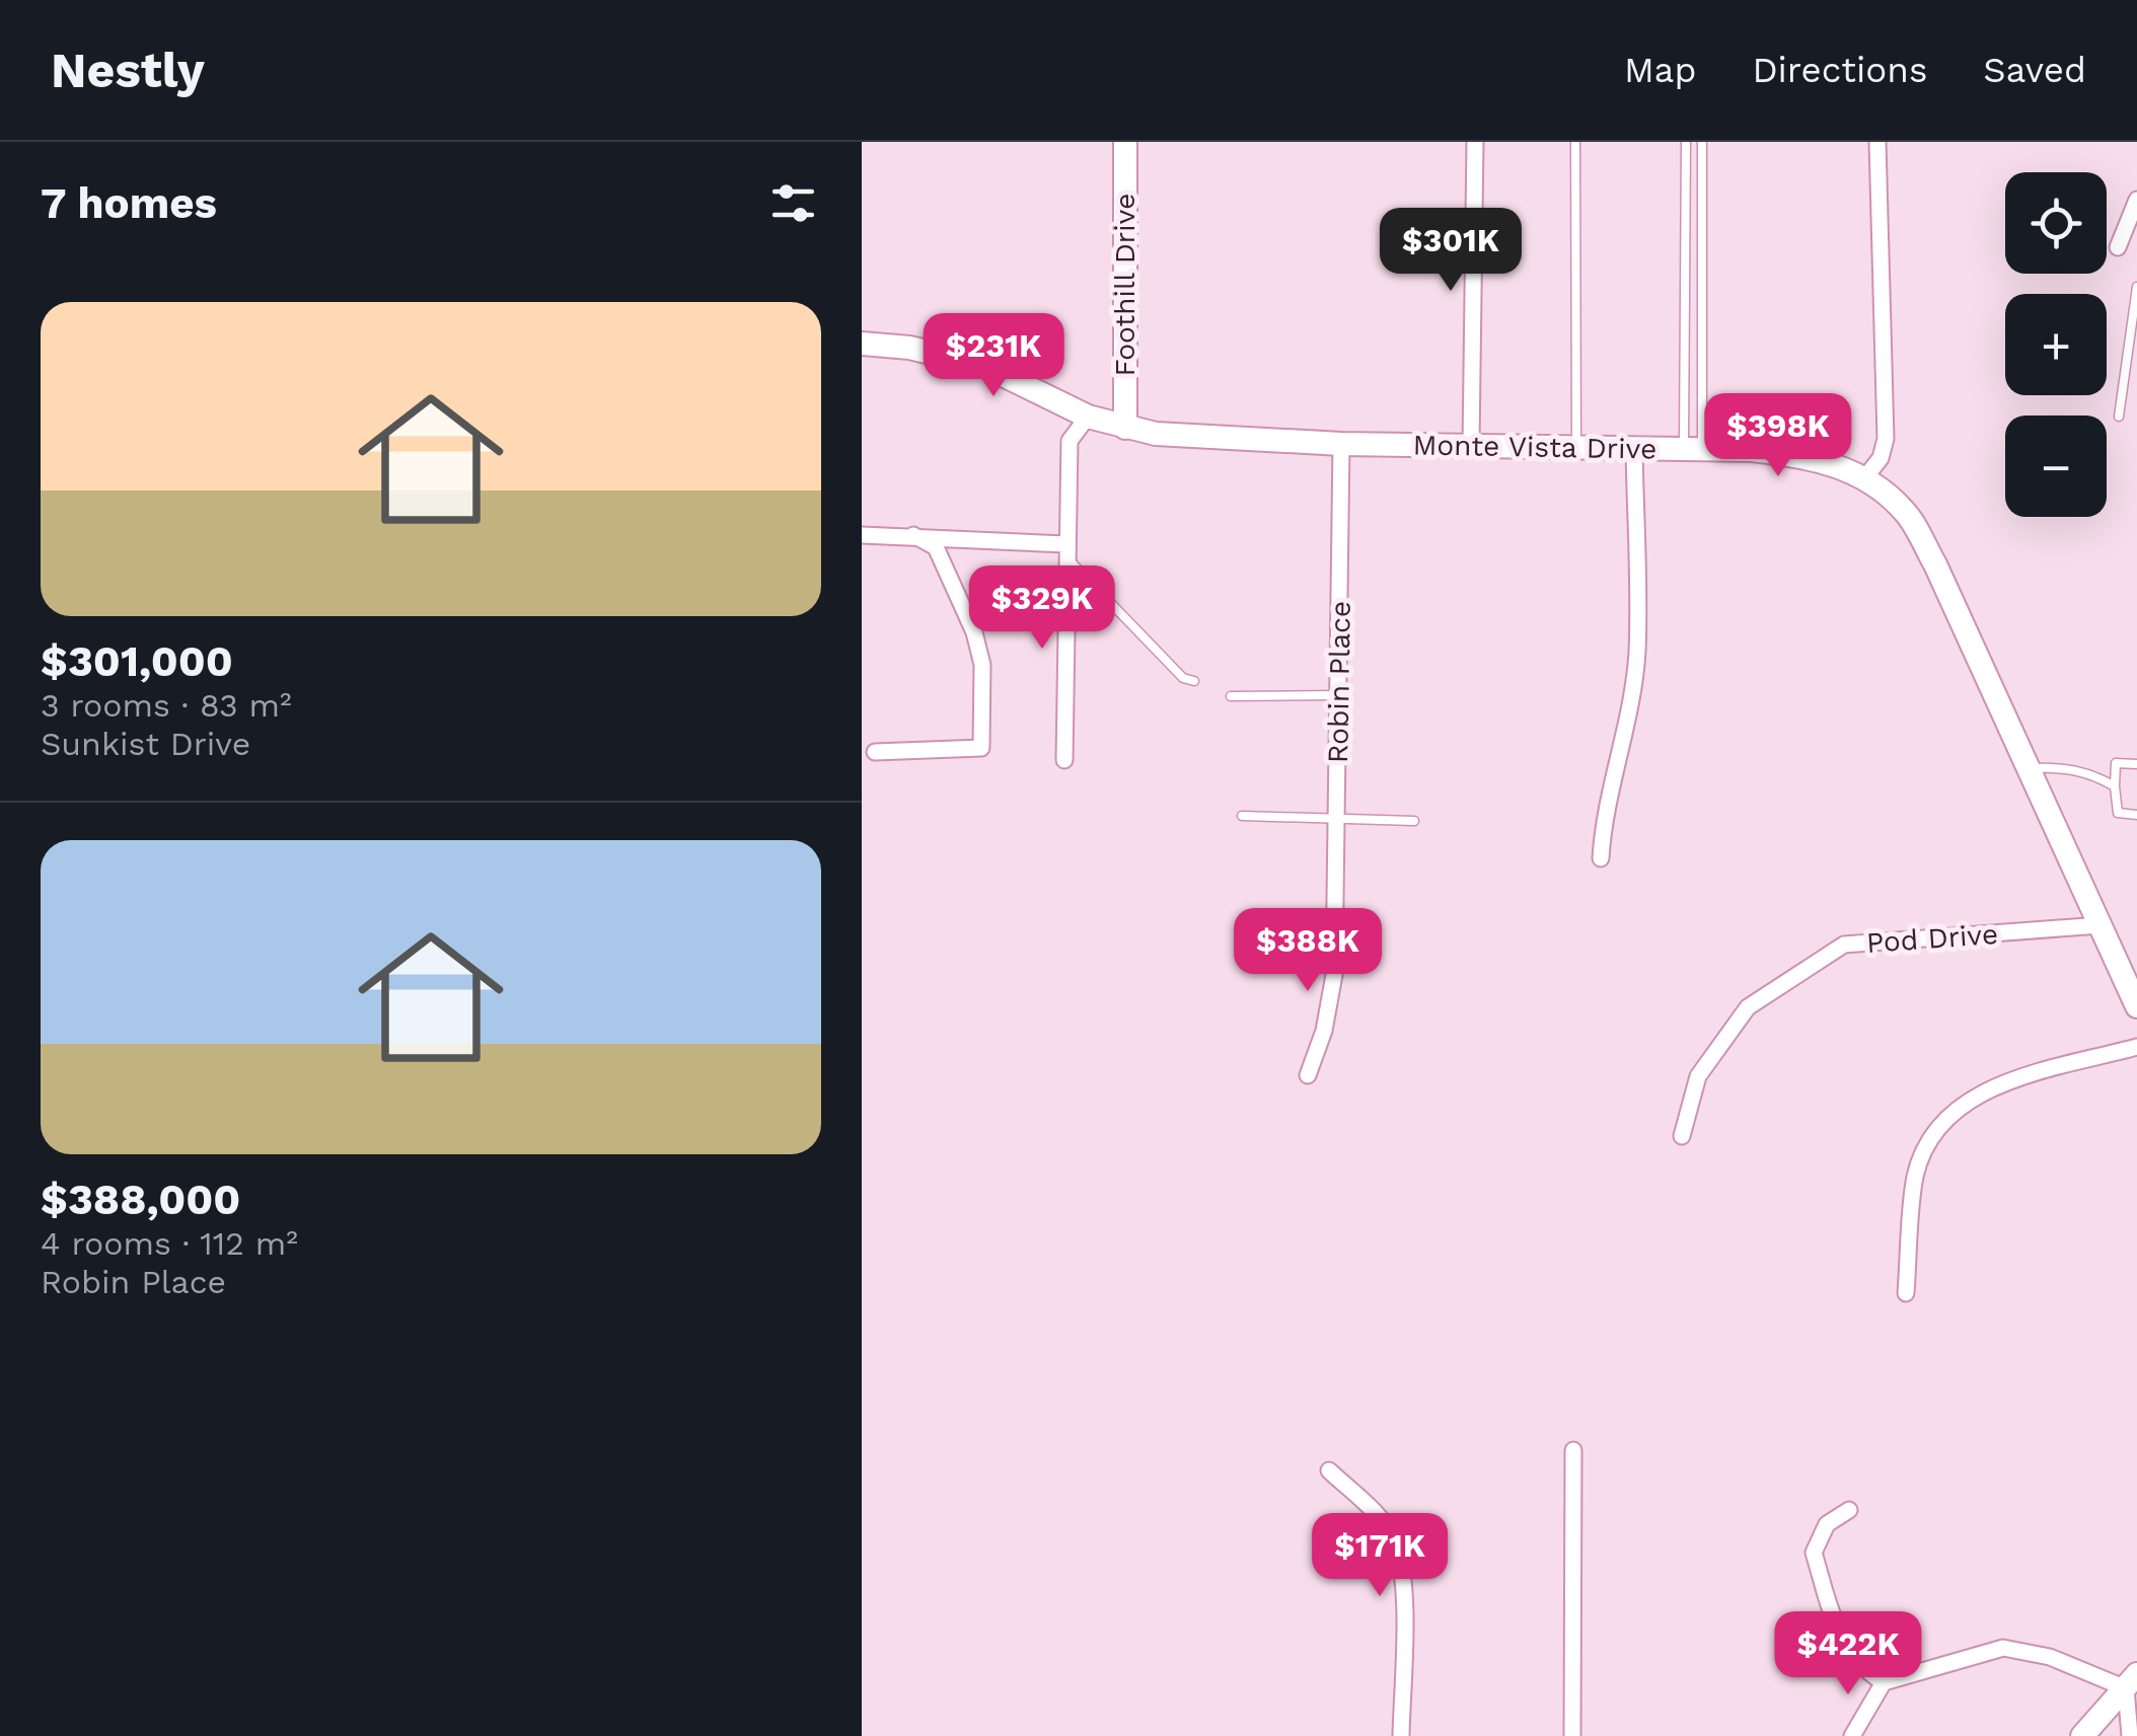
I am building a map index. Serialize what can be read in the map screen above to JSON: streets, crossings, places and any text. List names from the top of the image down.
{
  "streets": {
    "main road": ["Foothill Drive", "Monte Vista Drive"],
    "street": ["Robin Place", "Pod Drive"]
  },
  "crossings": [
    ["Foothill Drive", "Monte Vista Drive"],
    ["Monte Vista Drive", "Robin Place"],
    ["Monte Vista Drive", "Pod Drive"]
  ],
  "page": {
    "header": "Nestly",
    "nav": ["Map", "Directions", "Saved"],
    "heading": "7 homes",
    "map_buttons": ["+", "−"],
    "price": [
      "$301K",
      "$231K",
      "$398K",
      "$329K",
      "$388K",
      "$171K",
      "$422K"
    ],
    "list": [
      {
        "name": "$301,000",
        "note": "3 rooms · 83 m² · Sunkist Drive"
      },
      {
        "name": "$388,000",
        "note": "4 rooms · 112 m² · Robin Place"
      }
    ]
  }
}
